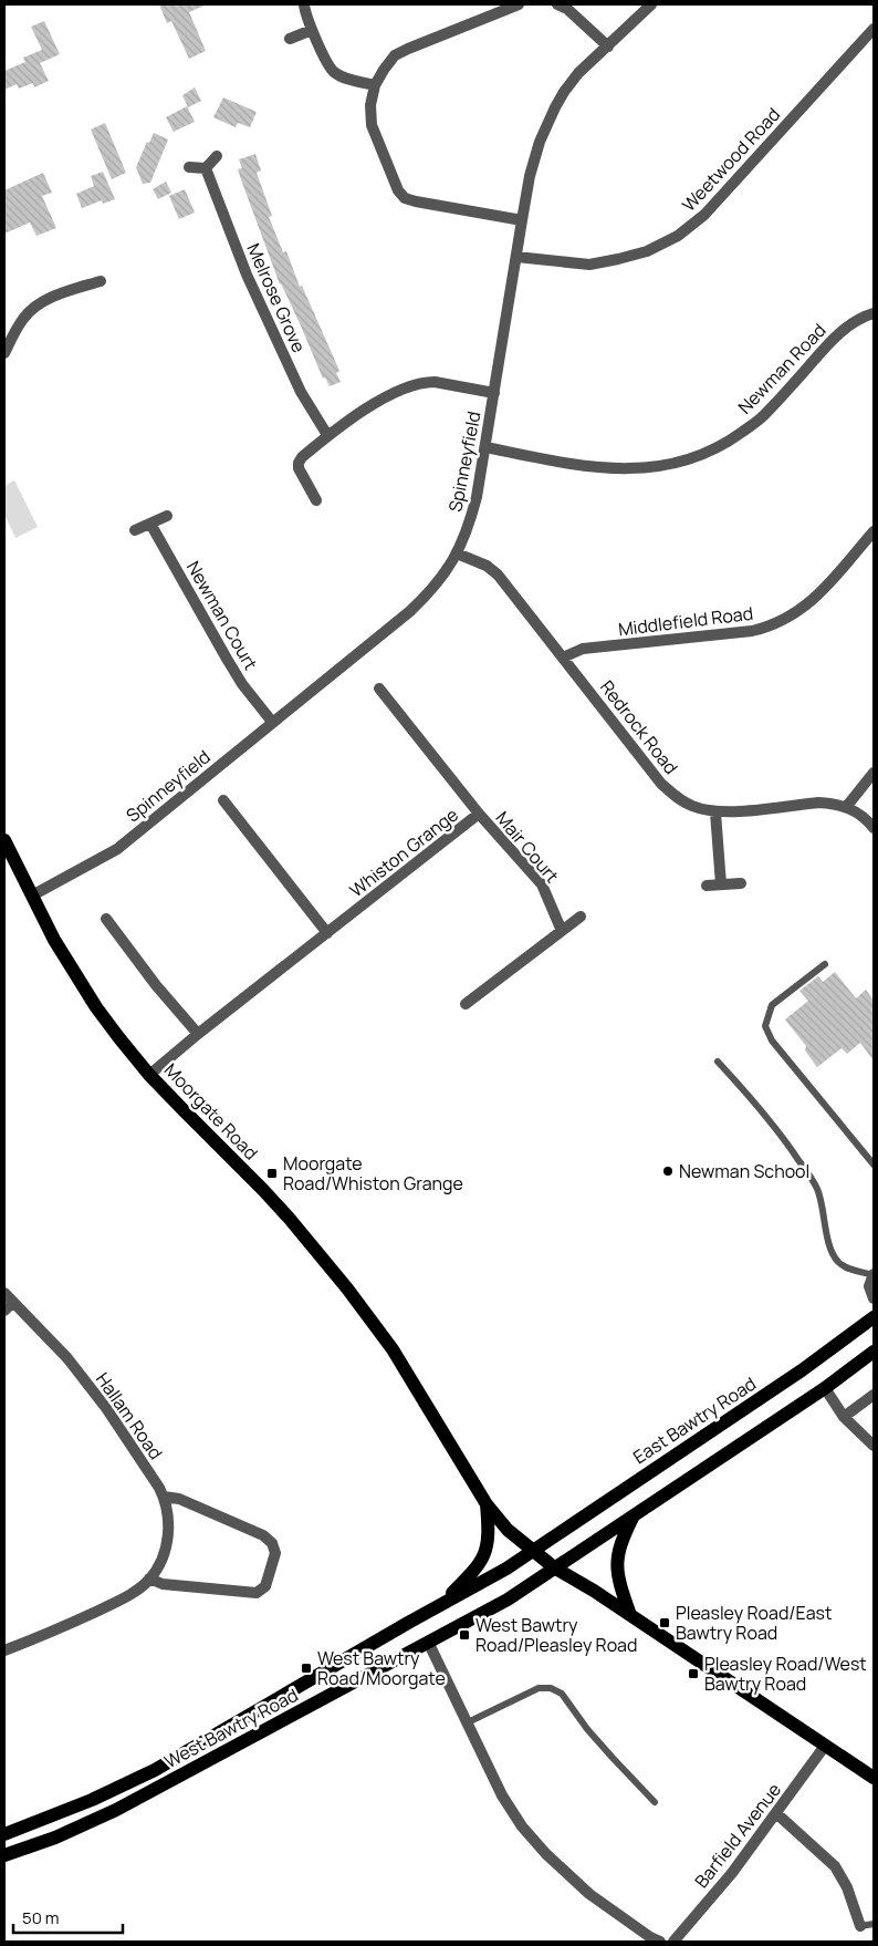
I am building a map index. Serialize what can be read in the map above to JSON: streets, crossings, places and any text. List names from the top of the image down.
{
  "streets": {
    "main road": ["Moorgate Road", "East Bawtry Road", "West Bawtry Road"],
    "street": [
      "Weetwood Road",
      "Melrose Grove",
      "Newman Road",
      "Spinneyfield",
      "Newman Court",
      "Middlefield Road",
      "Redrock Road",
      "Mair Court",
      "Whiston Grange",
      "Hallam Road",
      "Barfield Avenue"
    ]
  },
  "crossings": [
    ["Weetwood Road", "Spinneyfield"],
    ["Newman Road", "Spinneyfield"],
    ["Spinneyfield", "Newman Court"],
    ["Spinneyfield", "Redrock Road"],
    ["Spinneyfield", "Moorgate Road"],
    ["Middlefield Road", "Redrock Road"],
    ["Mair Court", "Whiston Grange"],
    ["Whiston Grange", "Moorgate Road"],
    ["Moorgate Road", "East Bawtry Road"],
    ["Moorgate Road", "West Bawtry Road"],
    ["Moorgate Road", "Barfield Avenue"],
    ["East Bawtry Road", "West Bawtry Road"]
  ],
  "places": {
    "other": ["Newman School"],
    "transit": [
      "Moorgate Road/Whiston Grange",
      "Pleasley Road/East Bawtry Road",
      "West Bawtry Road/Pleasley Road",
      "West Bawtry Road/Moorgate",
      "Pleasley Road/West Bawtry Road"
    ]
  },
  "scale_bar": "50 m"
}
